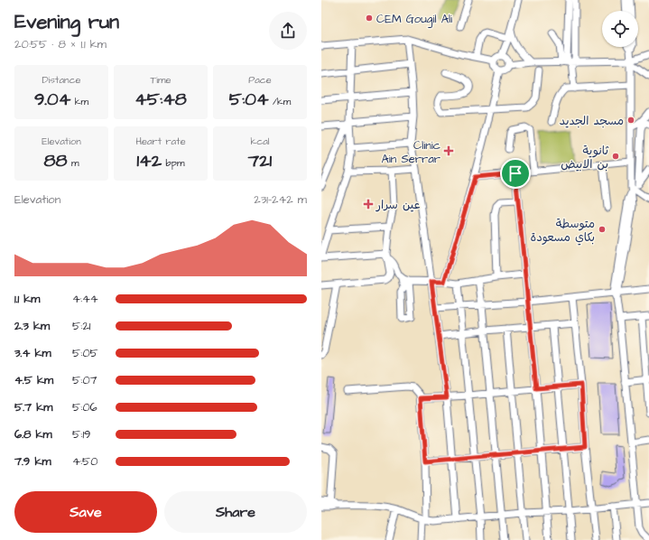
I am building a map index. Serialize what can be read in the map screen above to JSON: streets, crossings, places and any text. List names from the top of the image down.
{
  "places": {
    "other": [
      "CEM Gougil Ali",
      "مسجد الجديد",
      "ثانوية بن الابيض",
      "متوسطة بكاي مسعودة"
    ],
    "health": ["Clinic Ain Serrar", "عين سرار"]
  },
  "page": {
    "heading": ["Evening run", "20:55 · 8 × 1.1 km"],
    "stats": [
      ["Distance", "9.04 km"],
      ["Time", "45:48"],
      ["Pace", "5:04 /km"],
      ["Elevation", "88 m"],
      ["Heart rate", "142 bpm"],
      ["kcal", "721"]
    ],
    "chart": ["Elevation", "231–242 m"],
    "list": [
      {
        "name": "1.1 km",
        "note": "4:44"
      },
      {
        "name": "2.3 km",
        "note": "5:21"
      },
      {
        "name": "3.4 km",
        "note": "5:05"
      },
      {
        "name": "4.5 km",
        "note": "5:07"
      },
      {
        "name": "5.7 km",
        "note": "5:06"
      },
      {
        "name": "6.8 km",
        "note": "5:19"
      },
      {
        "name": "7.9 km",
        "note": "4:50"
      }
    ],
    "buttons": ["Save", "Share"]
  }
}
